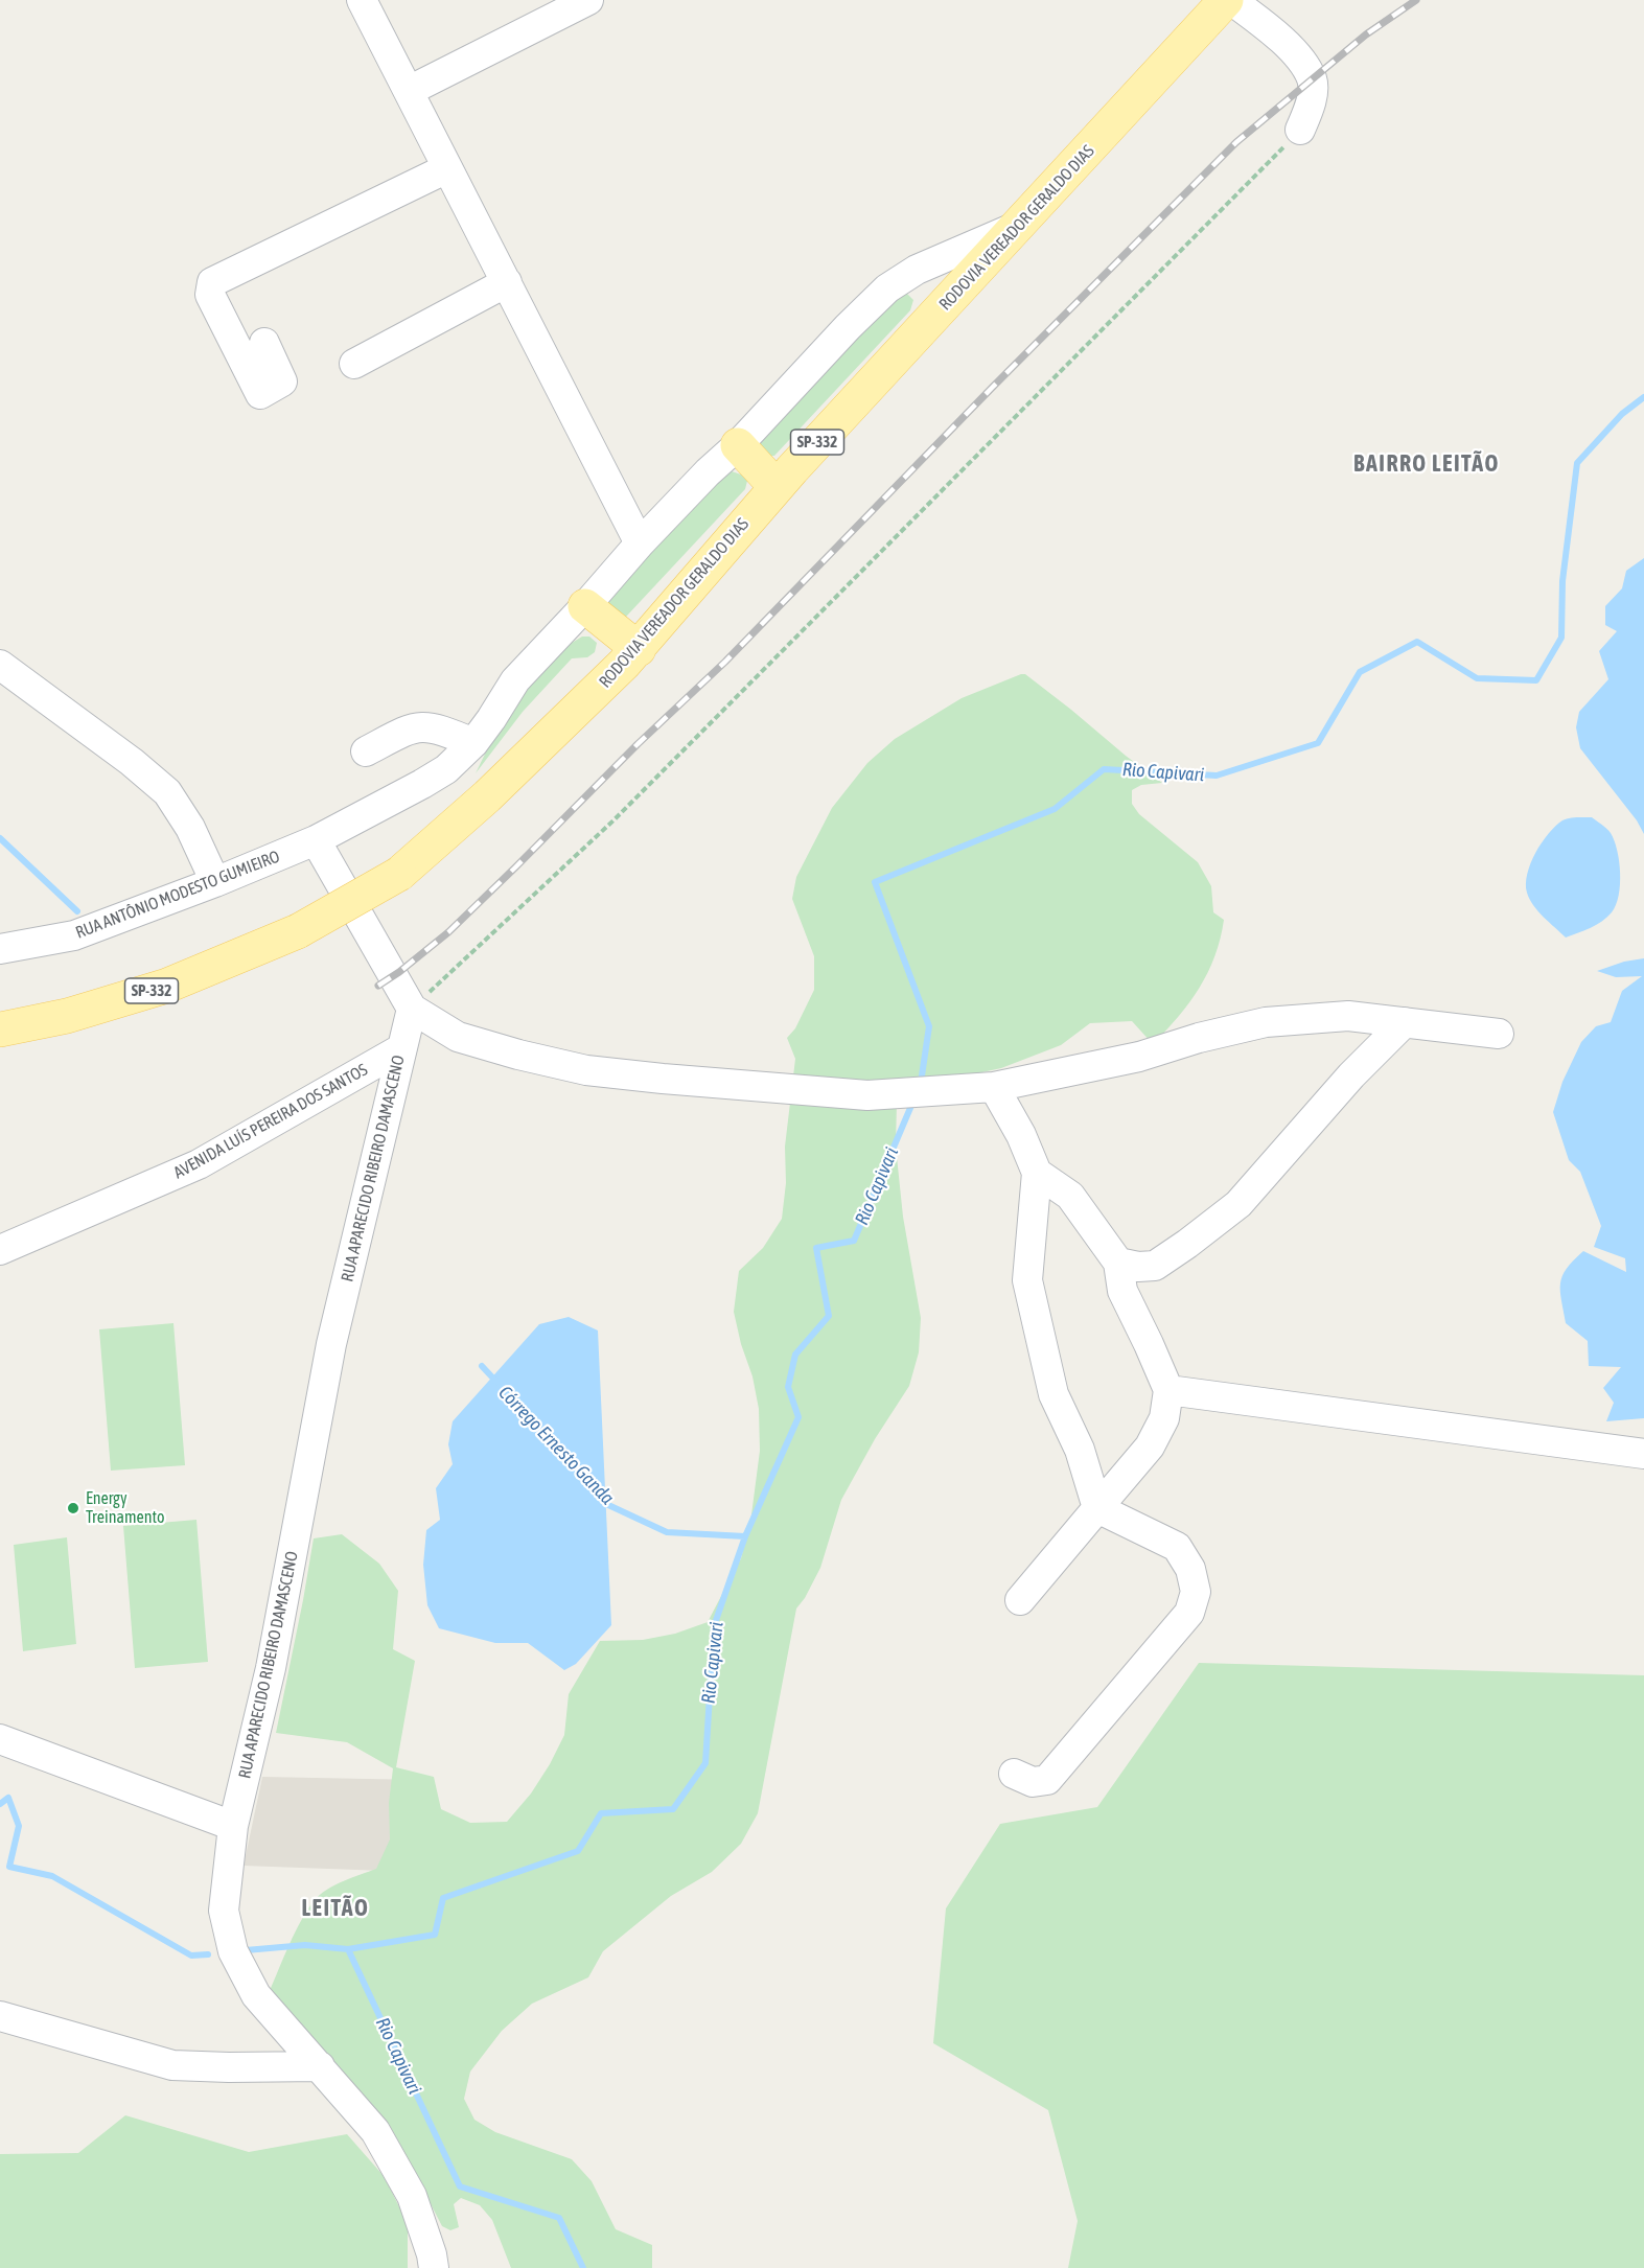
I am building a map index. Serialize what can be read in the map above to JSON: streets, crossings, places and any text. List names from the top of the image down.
{
  "streets": {
    "main road": ["RODOVIA VEREADOR GERALDO DIAS", "SP-332"],
    "street": ["RUA ANTÔNIO MODESTO GUMIEIRO", "AVENIDA LUÍS PEREIRA DOS SANTOS", "RUA APARECIDO RIBEIRO DAMASCENO"]
  },
  "crossings": [
    ["RODOVIA VEREADOR GERALDO DIAS", "RUA ANTÔNIO MODESTO GUMIEIRO"],
    ["AVENIDA LUÍS PEREIRA DOS SANTOS", "RUA APARECIDO RIBEIRO DAMASCENO"]
  ],
  "districts": ["BAIRRO LEITÃO", "LEITÃO"],
  "water": ["Rio Capivari", "Córrego Ernesto Ganda"],
  "places": ["Energy Treinamento"]
}
